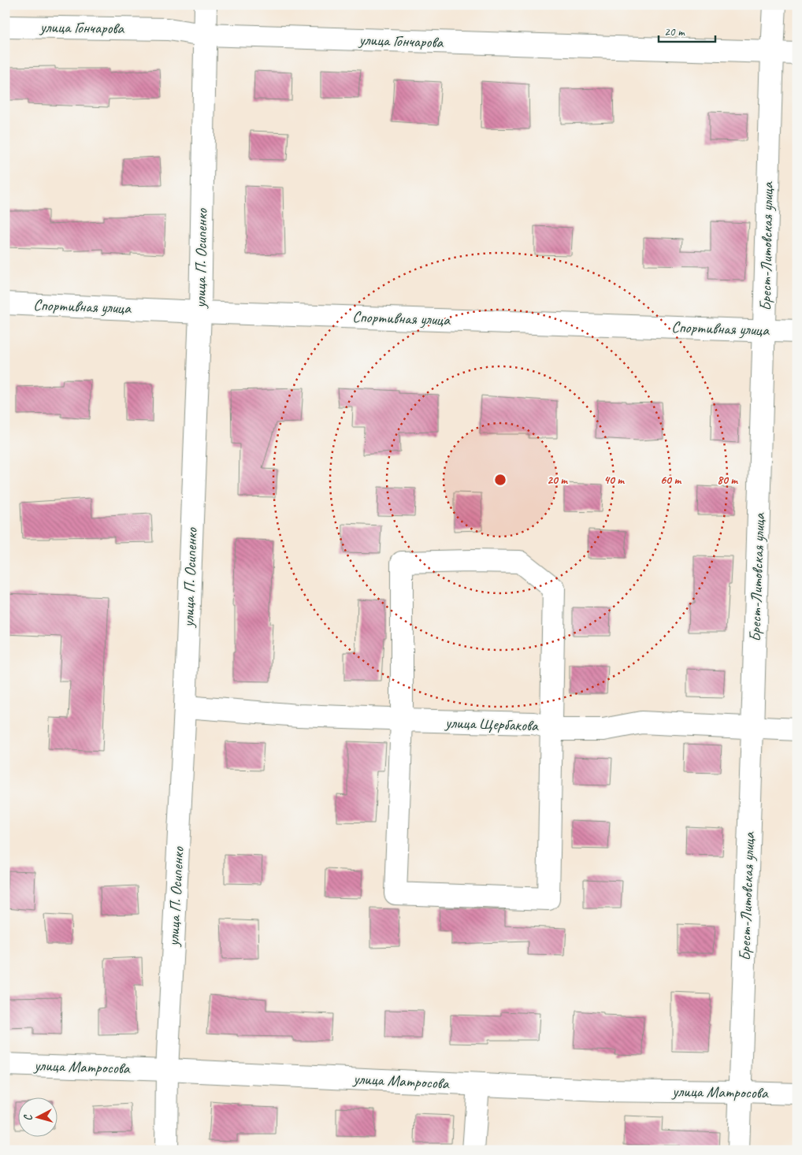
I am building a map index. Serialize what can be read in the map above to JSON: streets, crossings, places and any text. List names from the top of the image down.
{
  "streets": {
    "street": [
      "улица Гончарова",
      "Брест-Литовская улица",
      "улица П. Осипенко",
      "Спортивная улица",
      "улица Щербакова",
      "улица Матросова"
    ]
  },
  "crossings": [
    ["улица Гончарова", "Брест-Литовская улица"],
    ["улица Гончарова", "улица П. Осипенко"],
    ["Брест-Литовская улица", "Спортивная улица"],
    ["Брест-Литовская улица", "улица Щербакова"],
    ["Брест-Литовская улица", "улица Матросова"],
    ["улица П. Осипенко", "Спортивная улица"],
    ["улица П. Осипенко", "улица Щербакова"],
    ["улица П. Осипенко", "улица Матросова"]
  ],
  "scale_bar": "20 m",
  "north": "left",
  "rings": [
    "20 m",
    "40 m",
    "60 m",
    "80 m"
  ]
}
